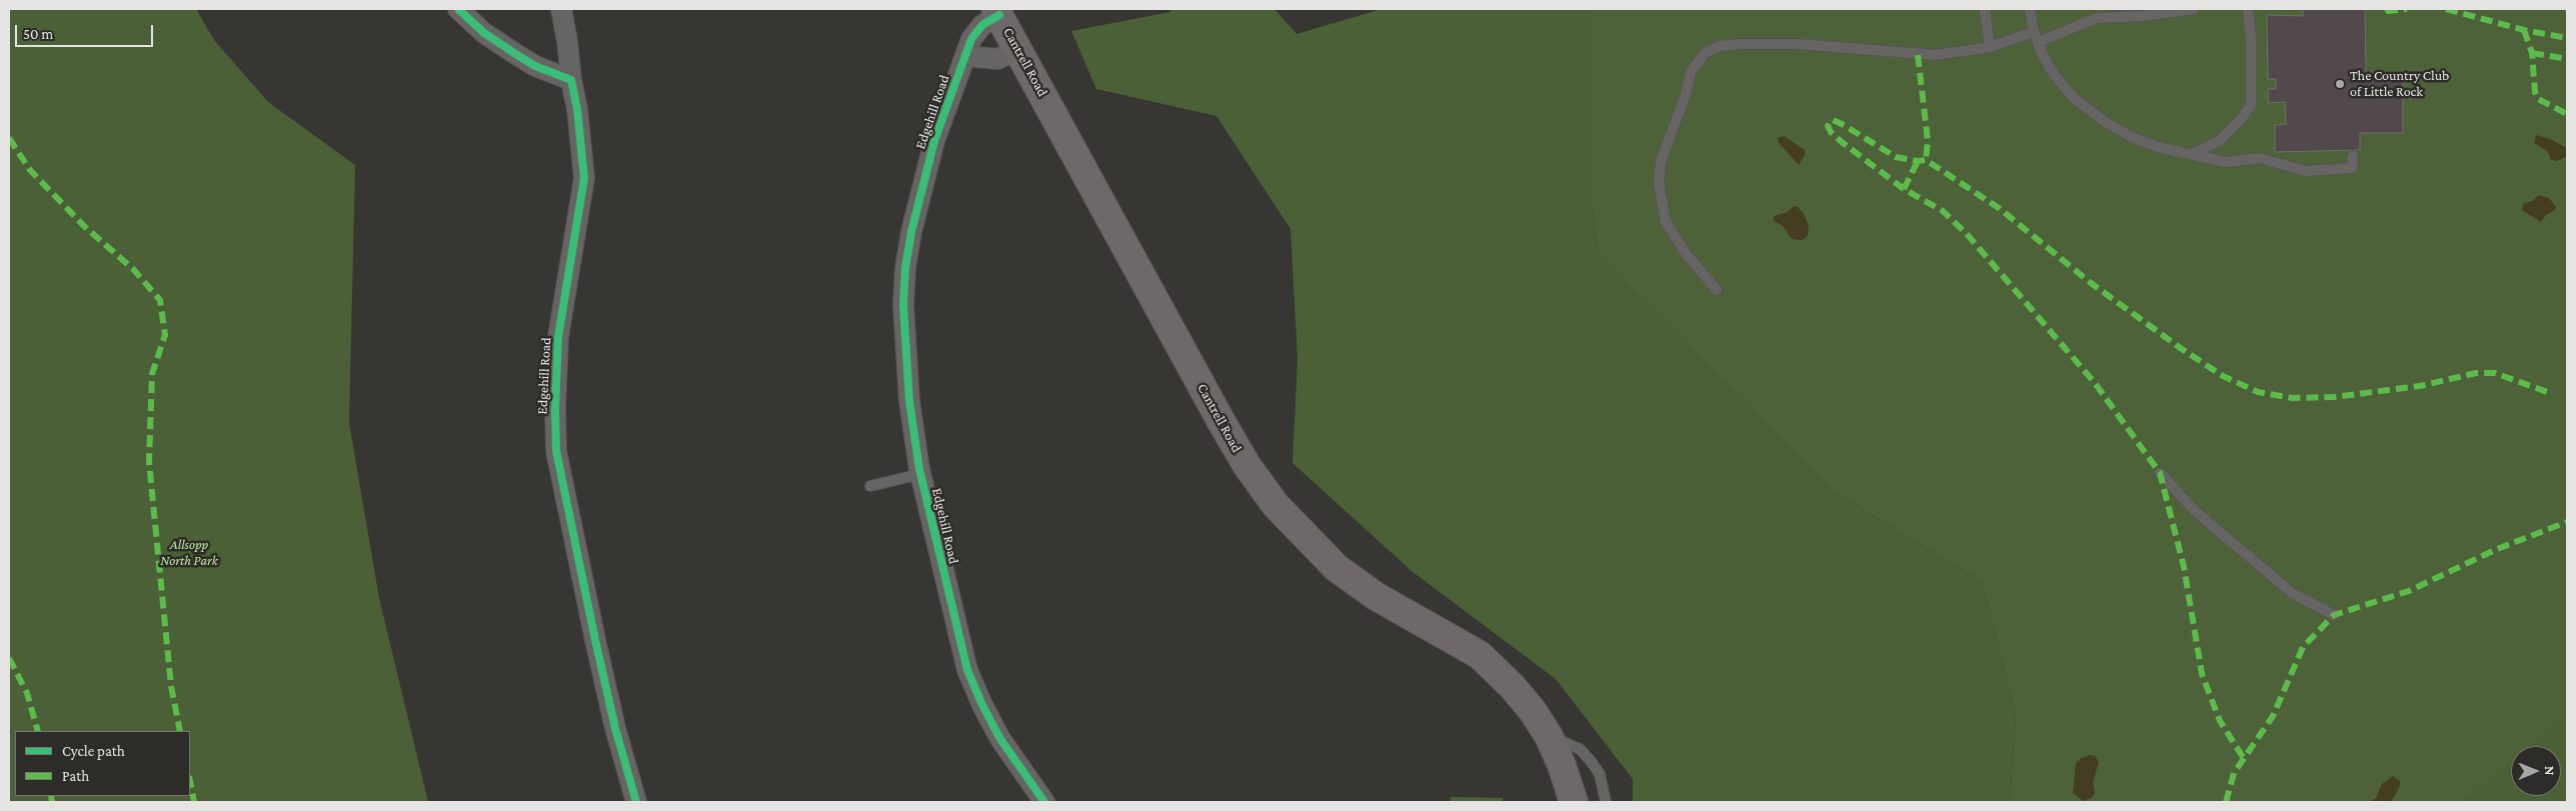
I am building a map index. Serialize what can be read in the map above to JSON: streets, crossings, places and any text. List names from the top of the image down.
{
  "streets": {
    "main road": ["Cantrell Road"],
    "street": ["Edgehill Road"]
  },
  "crossings": [
    ["Cantrell Road", "Edgehill Road"]
  ],
  "parks": ["Allsopp North Park"],
  "places": ["The Country Club of Little Rock"],
  "legend": ["Cycle path", "Path"],
  "scale_bar": "50 m",
  "north": "right"
}
